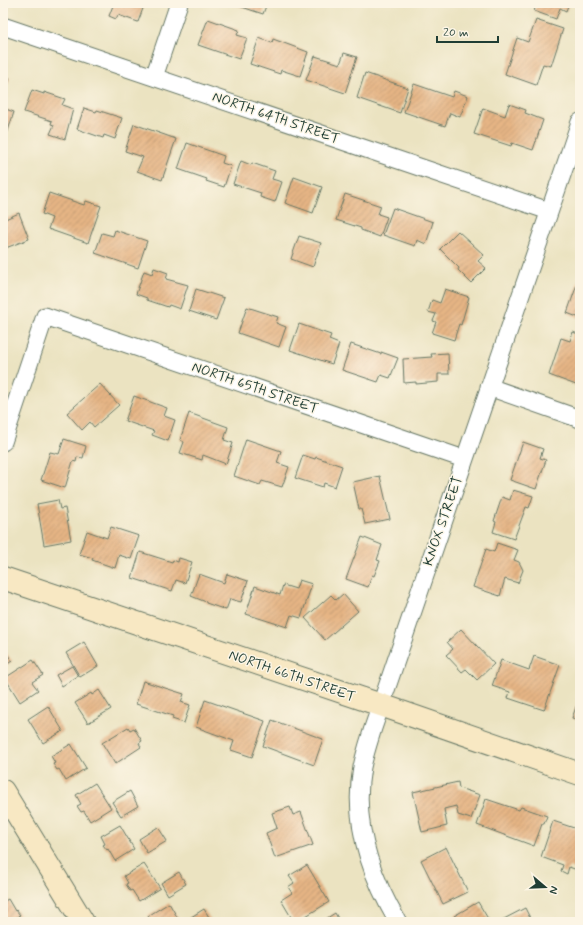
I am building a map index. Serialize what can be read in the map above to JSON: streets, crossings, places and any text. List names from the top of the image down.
{
  "streets": {
    "street": [
      "NORTH 64TH STREET",
      "NORTH 65TH STREET",
      "KNOX STREET",
      "NORTH 66TH STREET"
    ]
  },
  "crossings": [
    ["NORTH 64TH STREET", "KNOX STREET"],
    ["NORTH 65TH STREET", "KNOX STREET"],
    ["KNOX STREET", "NORTH 66TH STREET"]
  ],
  "scale_bar": "20 m",
  "north": "right"
}
